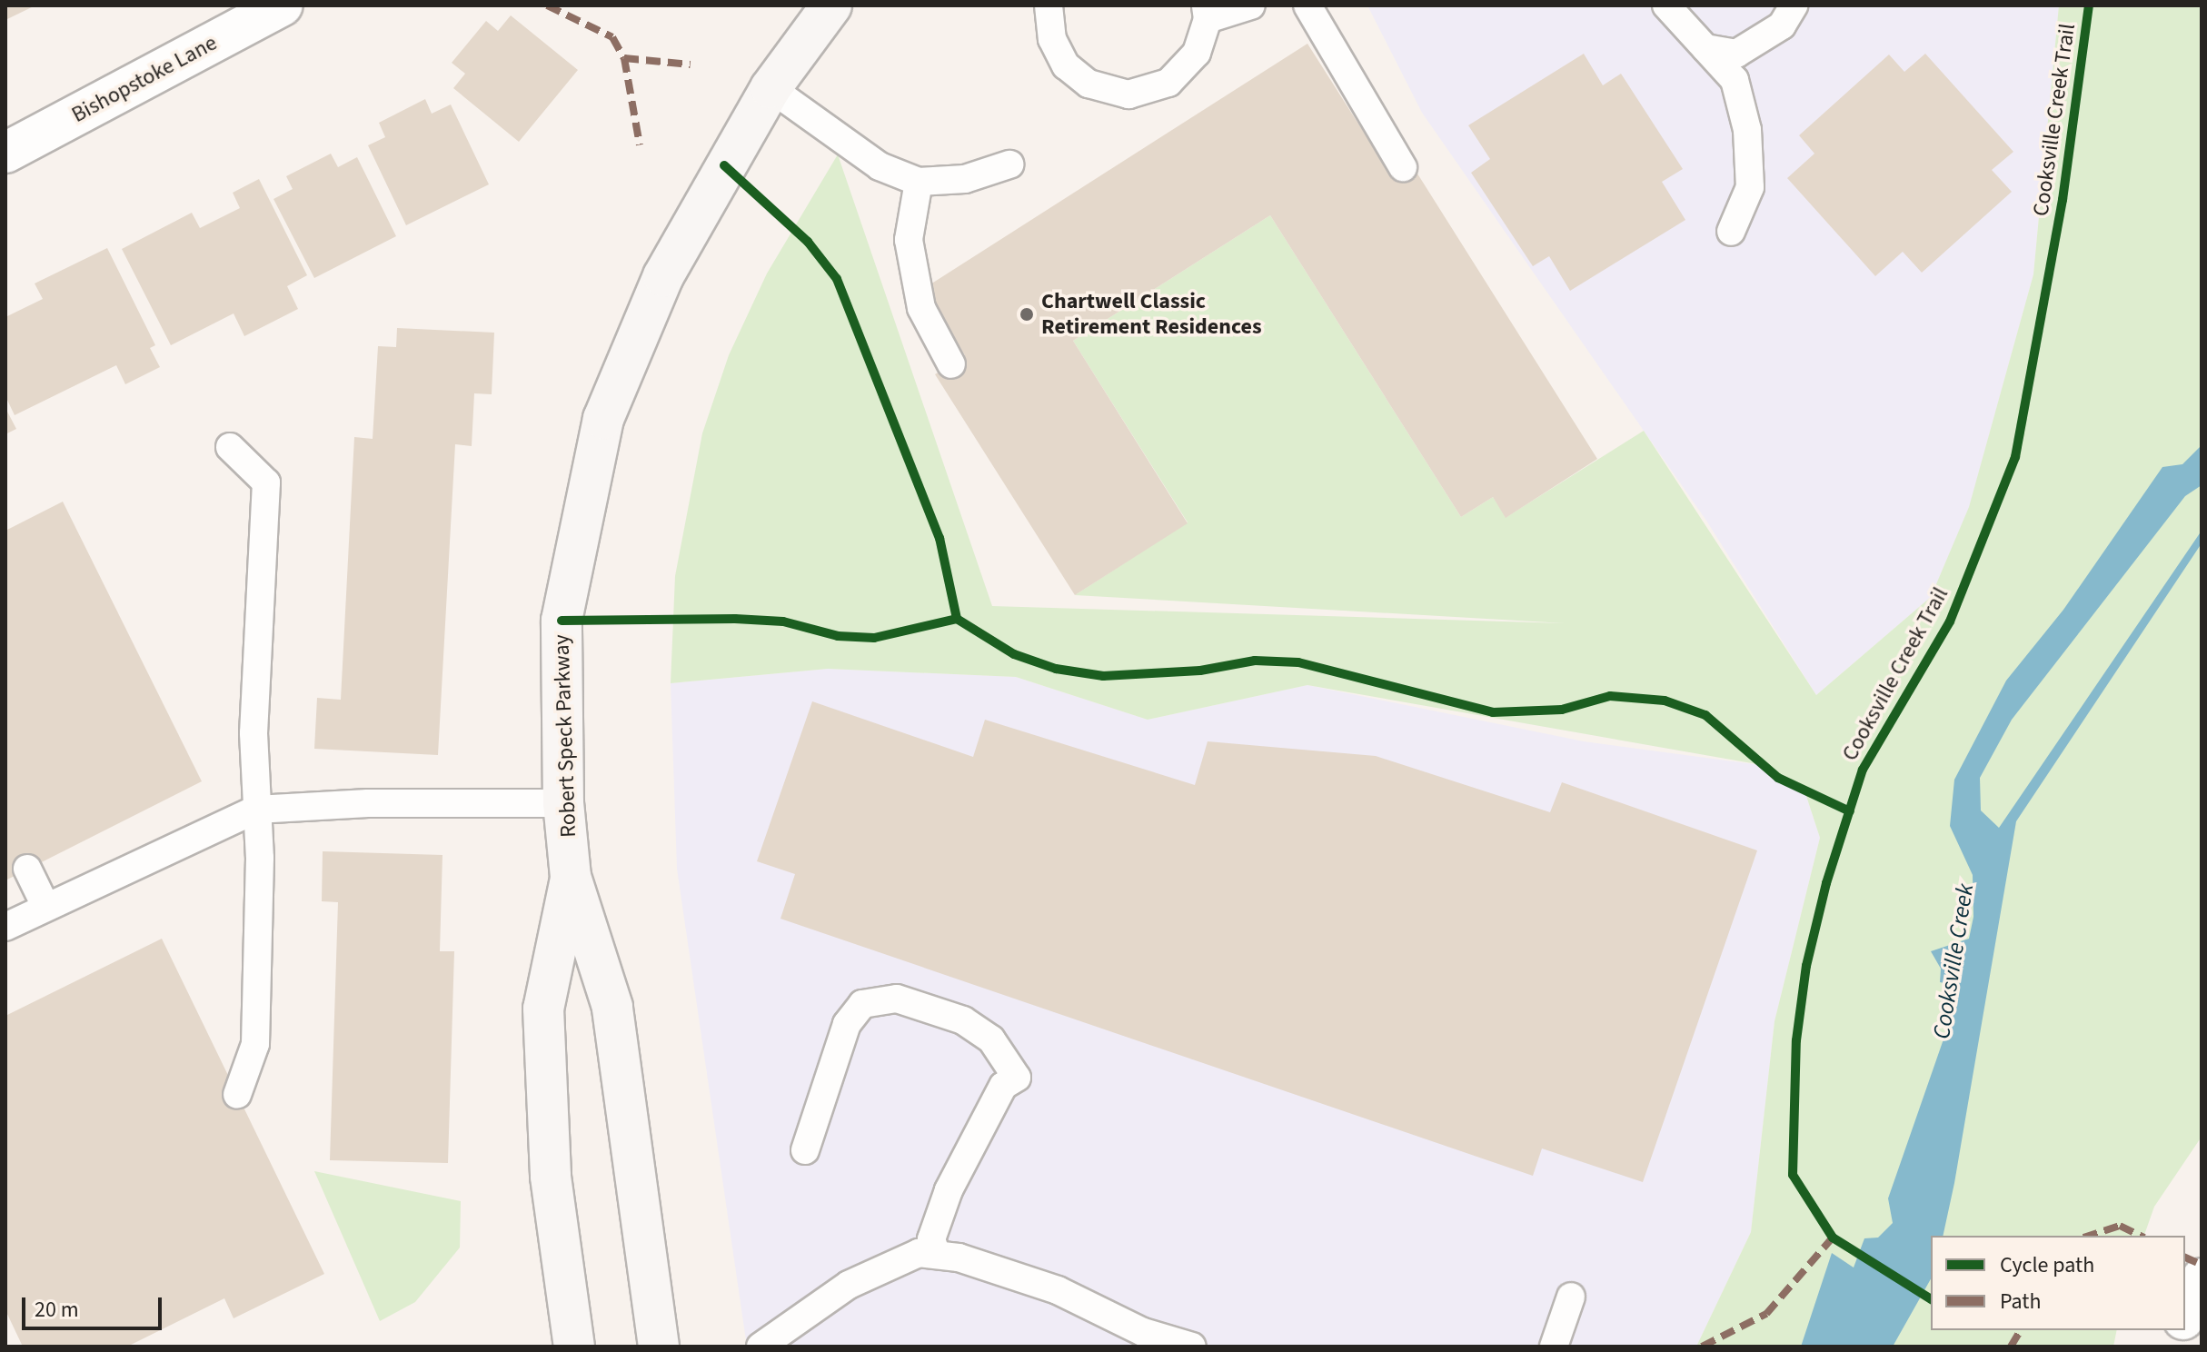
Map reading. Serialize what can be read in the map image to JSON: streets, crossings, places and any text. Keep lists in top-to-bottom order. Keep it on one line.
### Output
{"streets":{"street":["Bishopstoke Lane","Robert Speck Parkway"],"cycle path":["Cooksville Creek Trail"]},"water":["Cooksville Creek"],"places":["Chartwell Classic Retirement Residences"],"legend":["Cycle path","Path"],"scale_bar":"20 m"}
